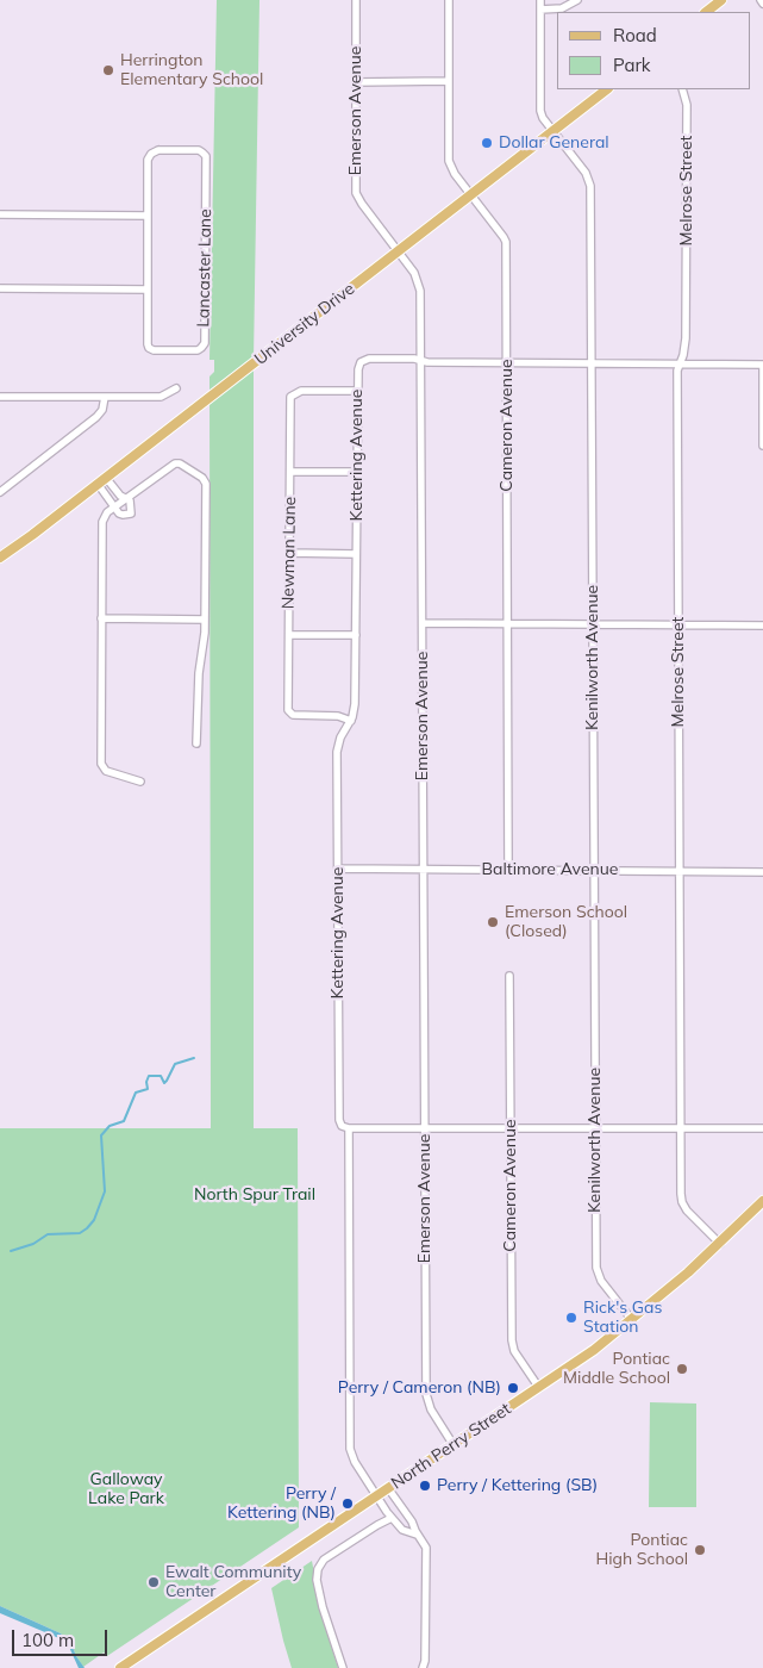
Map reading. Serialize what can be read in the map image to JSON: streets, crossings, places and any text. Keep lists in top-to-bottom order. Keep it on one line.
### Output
{"streets":{"main road":["University Drive","North Perry Street"],"street":["Emerson Avenue","Melrose Street","Lancaster Lane","Cameron Avenue","Kettering Avenue","Newman Lane","Kenilworth Avenue","Baltimore Avenue"]},"crossings":[["Emerson Avenue","University Drive"],["Emerson Avenue","Kettering Avenue"],["Emerson Avenue","Baltimore Avenue"],["Emerson Avenue","North Perry Street"],["Melrose Street","Baltimore Avenue"],["Melrose Street","North Perry Street"],["University Drive","Cameron Avenue"],["University Drive","Kenilworth Avenue"],["Cameron Avenue","Baltimore Avenue"],["Cameron Avenue","North Perry Street"],["Kettering Avenue","Newman Lane"],["Kettering Avenue","Baltimore Avenue"],["Kettering Avenue","North Perry Street"],["Kenilworth Avenue","Baltimore Avenue"],["Kenilworth Avenue","North Perry Street"]],"parks":["North Spur Trail","Galloway Lake Park"],"places":["Herrington Elementary School","Dollar General","Emerson School (Closed)","Rick's Gas Station","Pontiac Middle School","Perry / Cameron (NB)","Perry / Kettering (SB)","Perry / Kettering (NB)","Pontiac High School","Ewalt Community Center"],"legend":["Road","Park"],"scale_bar":"100 m"}
